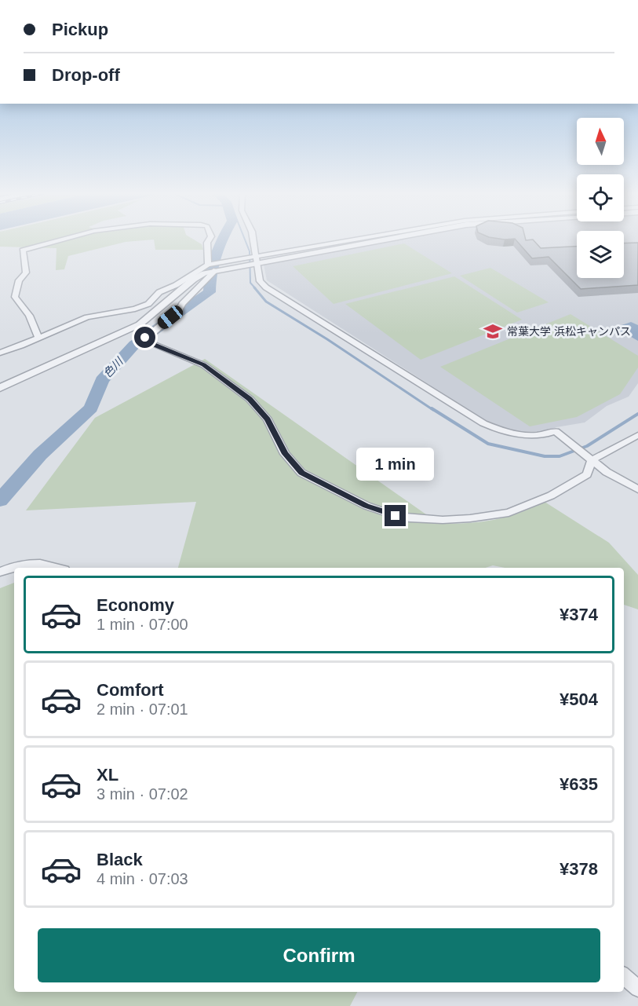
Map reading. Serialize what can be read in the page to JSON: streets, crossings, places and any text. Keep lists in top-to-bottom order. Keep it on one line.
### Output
{"water":["色川"],"places":{"school or university":["常葉大学 浜松キャンパス"]},"north":"top","page":{"banner":["Pickup","Drop-off"],"bubble":"1 min","list":[{"name":"Economy","note":"1 min · 07:00","value":"¥374"},{"name":"Comfort","note":"2 min · 07:01","value":"¥504"},{"name":"XL","note":"3 min · 07:02","value":"¥635"},{"name":"Black","note":"4 min · 07:03","value":"¥378"}],"buttons":"Confirm"}}
